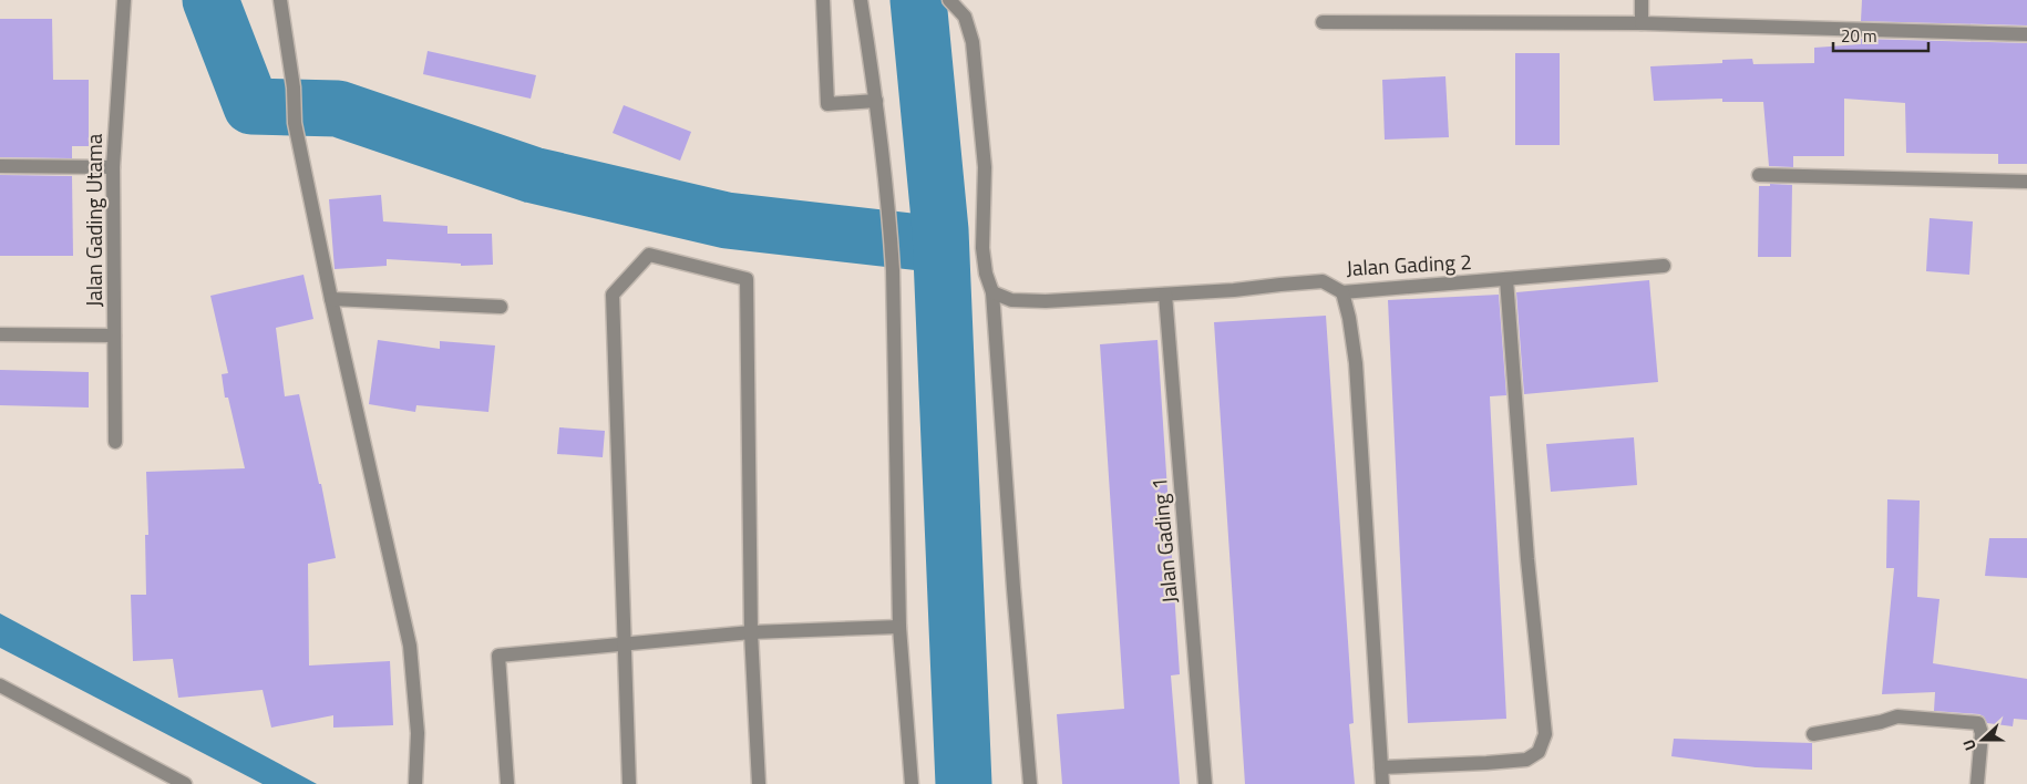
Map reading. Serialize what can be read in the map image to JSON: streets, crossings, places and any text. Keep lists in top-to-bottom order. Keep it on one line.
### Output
{"streets":{"street":["Jalan Gading Utama","Jalan Gading 2","Jalan Gading 1"]},"crossings":[["Jalan Gading 2","Jalan Gading 1"]],"scale_bar":"20 m","north":"left"}
